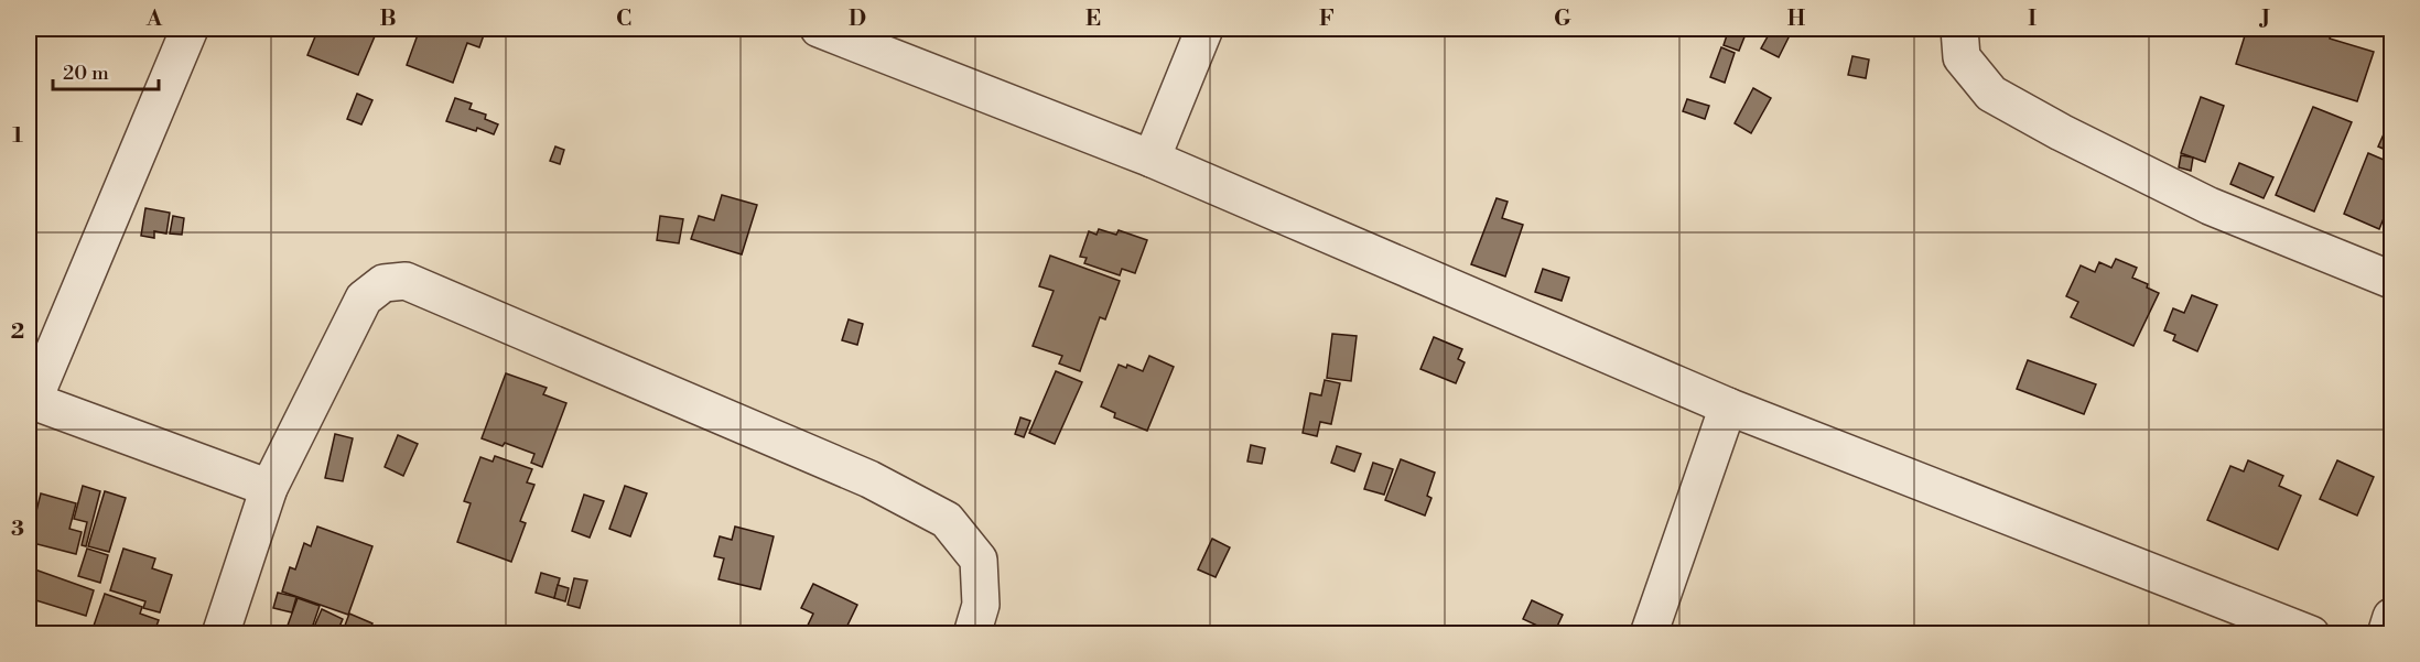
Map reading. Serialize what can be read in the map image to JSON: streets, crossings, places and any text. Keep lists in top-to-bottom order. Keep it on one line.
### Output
{"scale_bar":"20 m","grid":{"columns":["A","B","C","D","E","F","G","H","I","J"],"rows":["1","2","3"]}}
